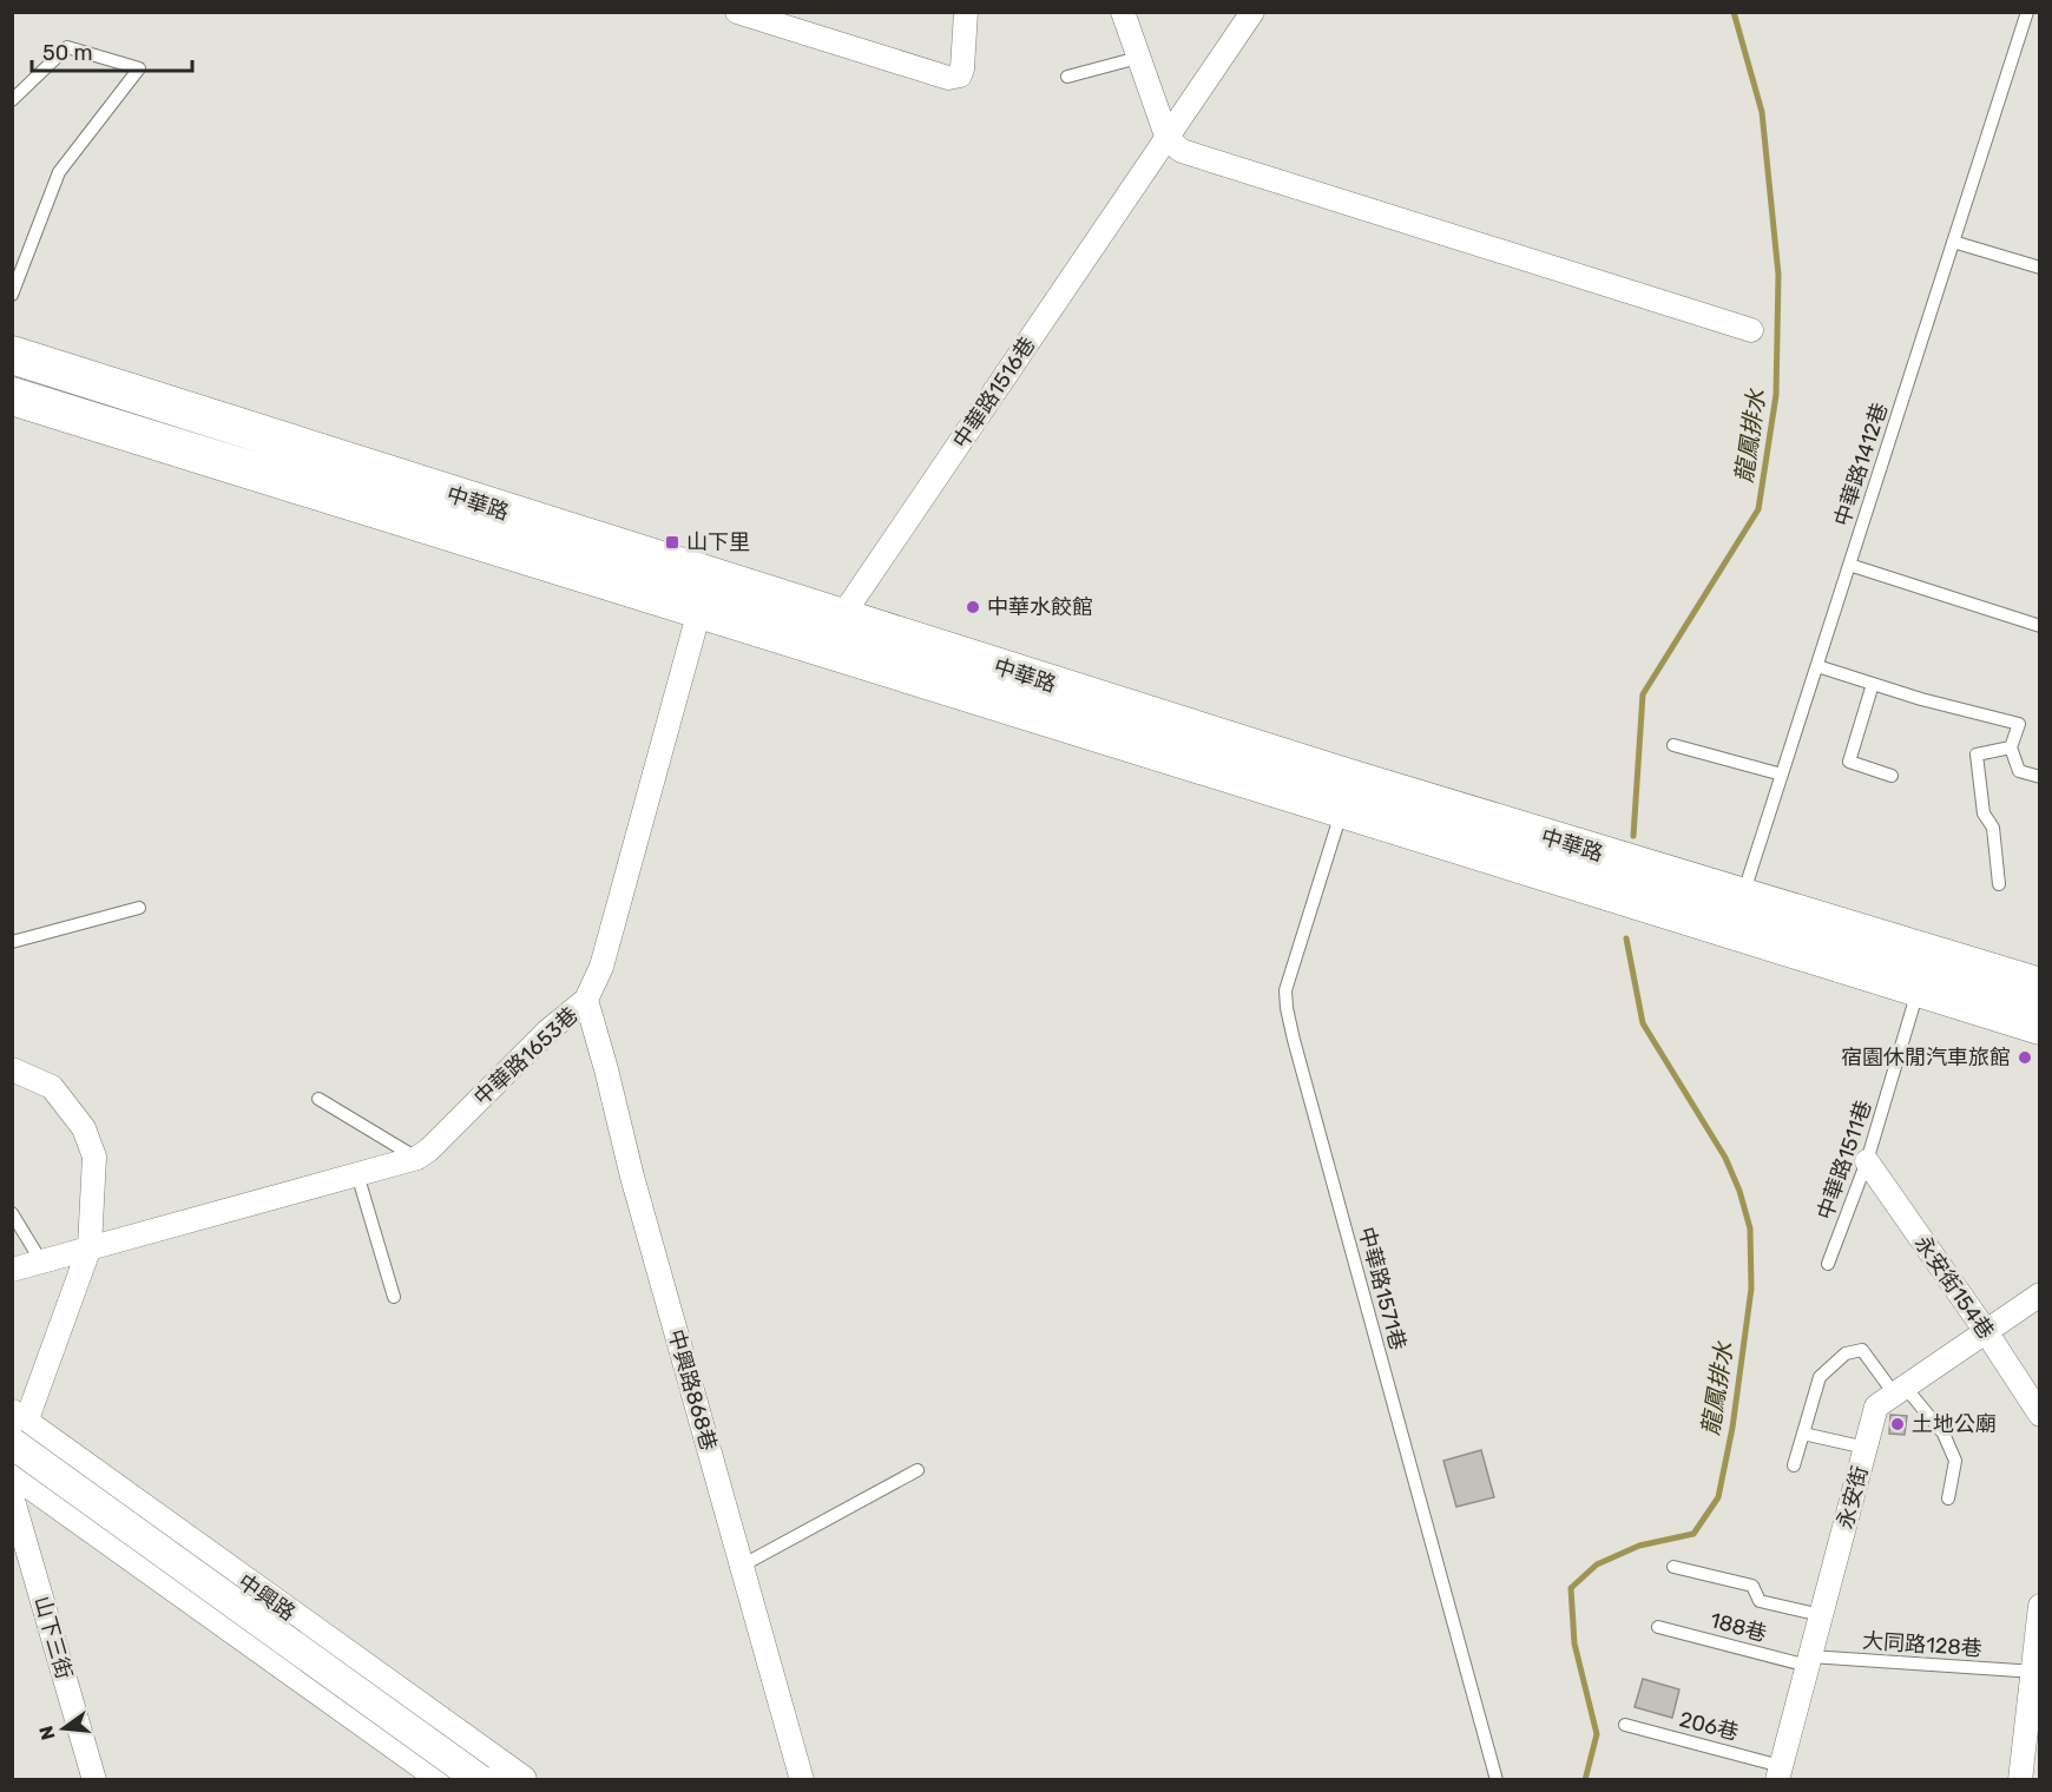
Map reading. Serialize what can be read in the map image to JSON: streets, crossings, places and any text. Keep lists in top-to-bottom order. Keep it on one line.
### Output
{"streets":{"main road":["中華路"],"street":["中華路1516巷","中華路1653巷","永安街154巷","中興路868巷","永安街","中興路","山下三街"],"lane":["中華路1412巷","中華路1511巷","中華路1571巷","188巷","大同路128巷","206巷"]},"crossings":[["中華路1516巷","中華路"],["中華路1412巷","中華路"],["中華路","中華路1653巷"],["中華路","中華路1511巷"],["中華路","中華路1571巷"],["中華路1653巷","中興路868巷"],["中華路1511巷","永安街154巷"],["永安街154巷","永安街"],["永安街","188巷"],["永安街","大同路128巷"],["永安街","206巷"],["188巷","大同路128巷"]],"water":["龍鳳排水"],"places":{"transit":["山下里"],"other":["中華水餃館","宿園休閒汽車旅館","土地公廟"]},"scale_bar":"50 m","north":"left"}
